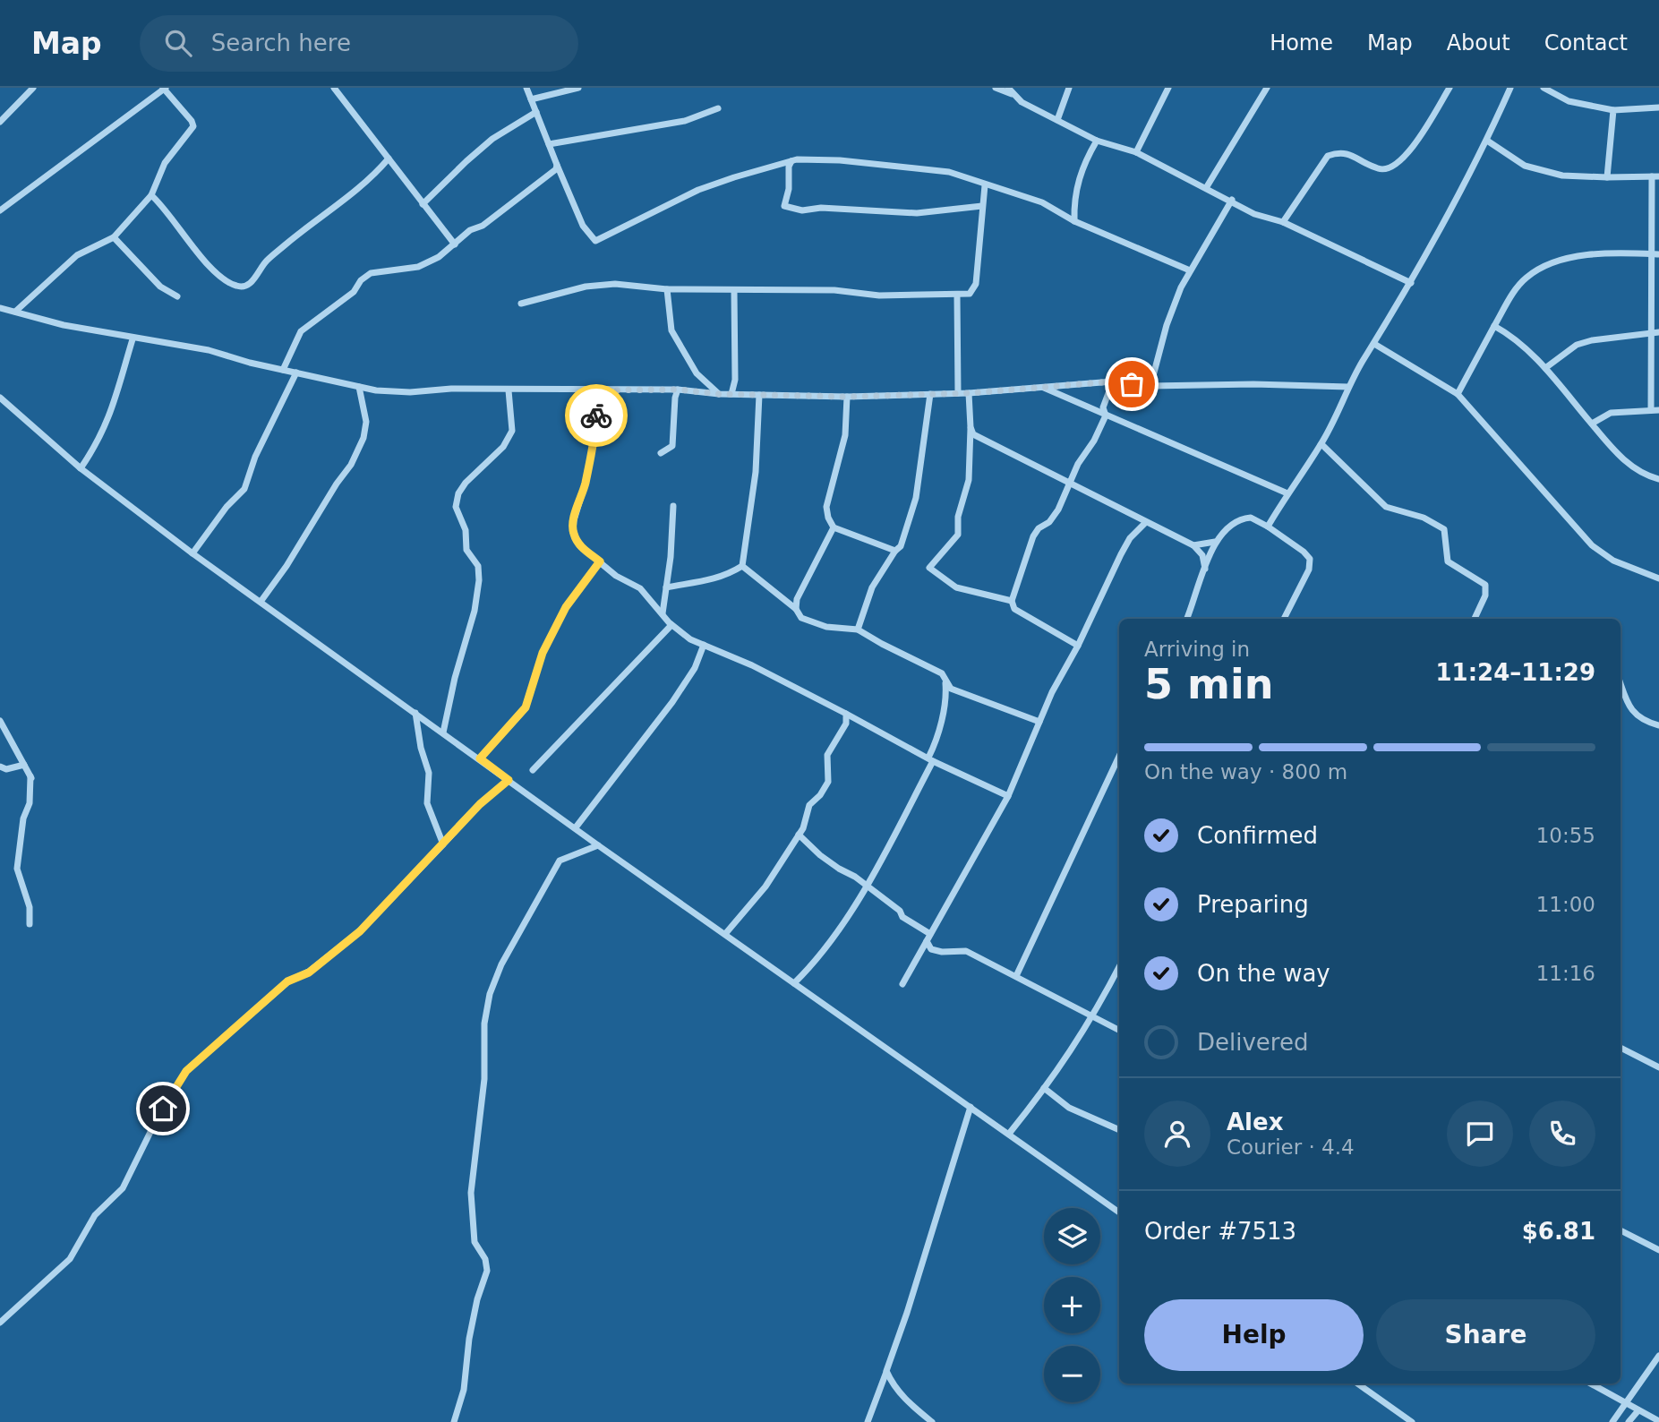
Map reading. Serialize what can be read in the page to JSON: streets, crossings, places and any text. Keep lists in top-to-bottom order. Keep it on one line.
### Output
{"page":{"header":"Map","search":"Search here","nav":["Home","Map","About","Contact"],"heading":["5 min","Arriving in","11:24–11:29"],"panel":["Alex","Courier · 4.4","Order #7513","$6.81"],"bar":"On the way · 800 m","list":[["Confirmed","10:55"],["Preparing","11:00"],["On the way","11:16"],"Delivered"],"map_buttons":["+","−"],"buttons":["Help","Share"]}}
